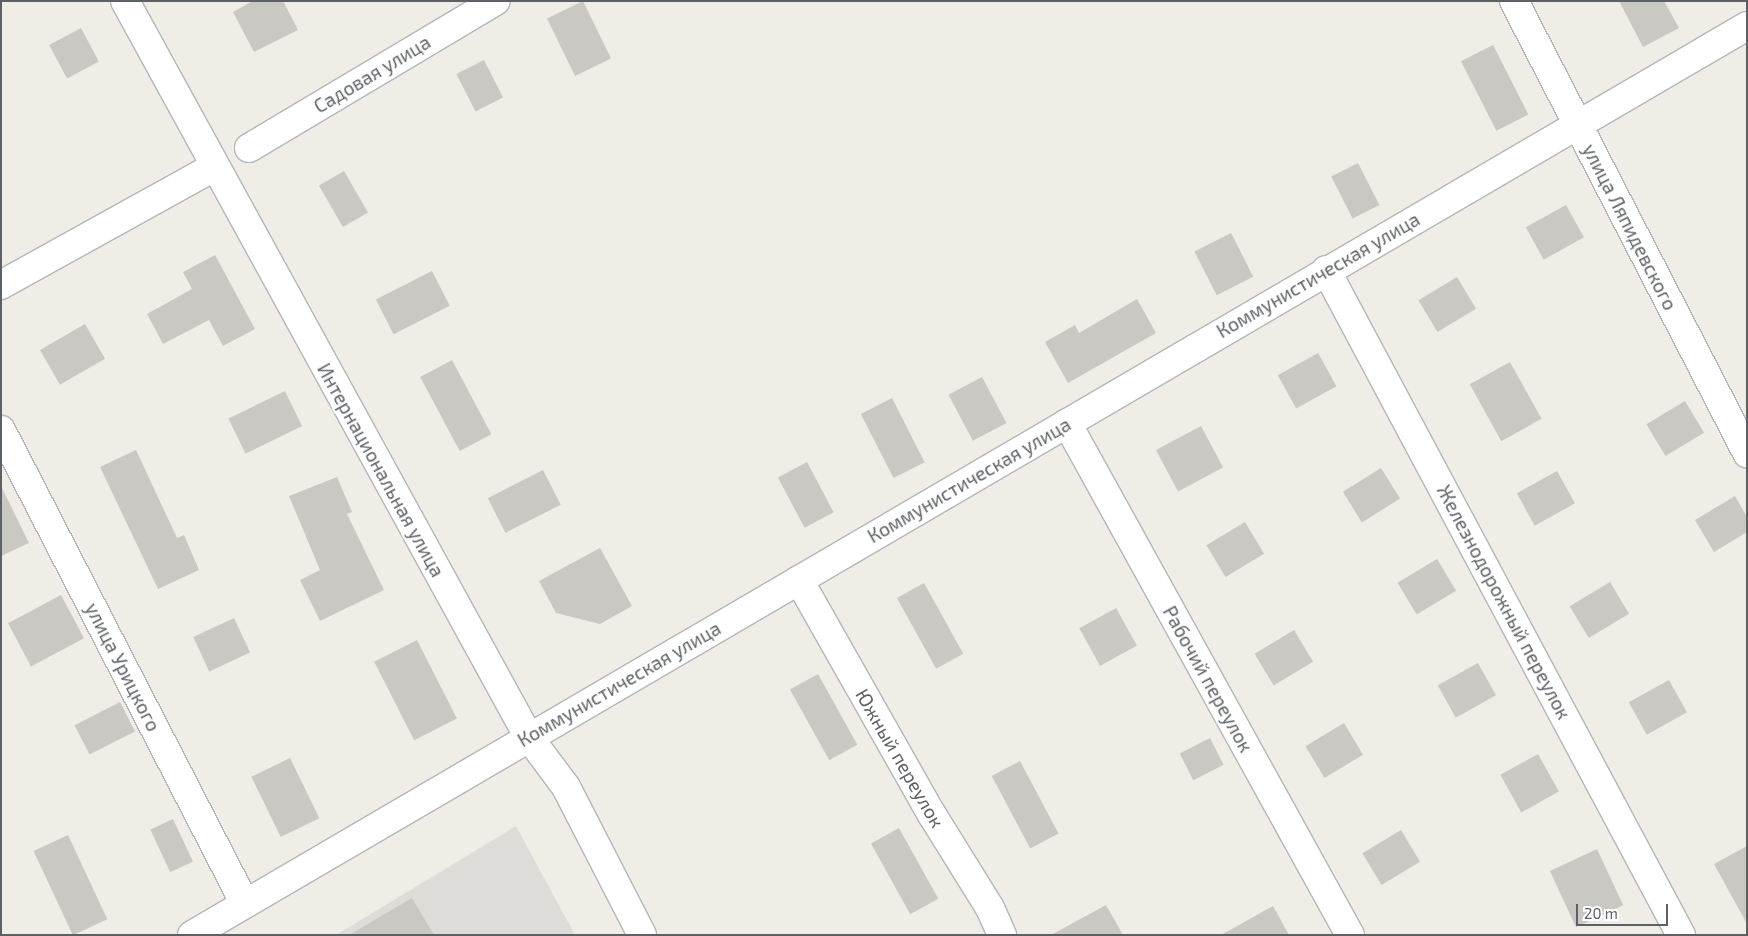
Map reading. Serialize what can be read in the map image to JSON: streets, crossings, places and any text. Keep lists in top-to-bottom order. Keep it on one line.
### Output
{"streets":{"street":["Садовая улица","улица Ляпидевского","Коммунистическая улица","Интернациональная улица","Железнодорожный переулок","улица Урицкого","Рабочий переулок","Южный переулок"]},"crossings":[["улица Ляпидевского","Коммунистическая улица"],["Коммунистическая улица","Интернациональная улица"],["Коммунистическая улица","Железнодорожный переулок"],["Коммунистическая улица","улица Урицкого"],["Коммунистическая улица","Рабочий переулок"],["Коммунистическая улица","Южный переулок"]],"scale_bar":"20 m"}
